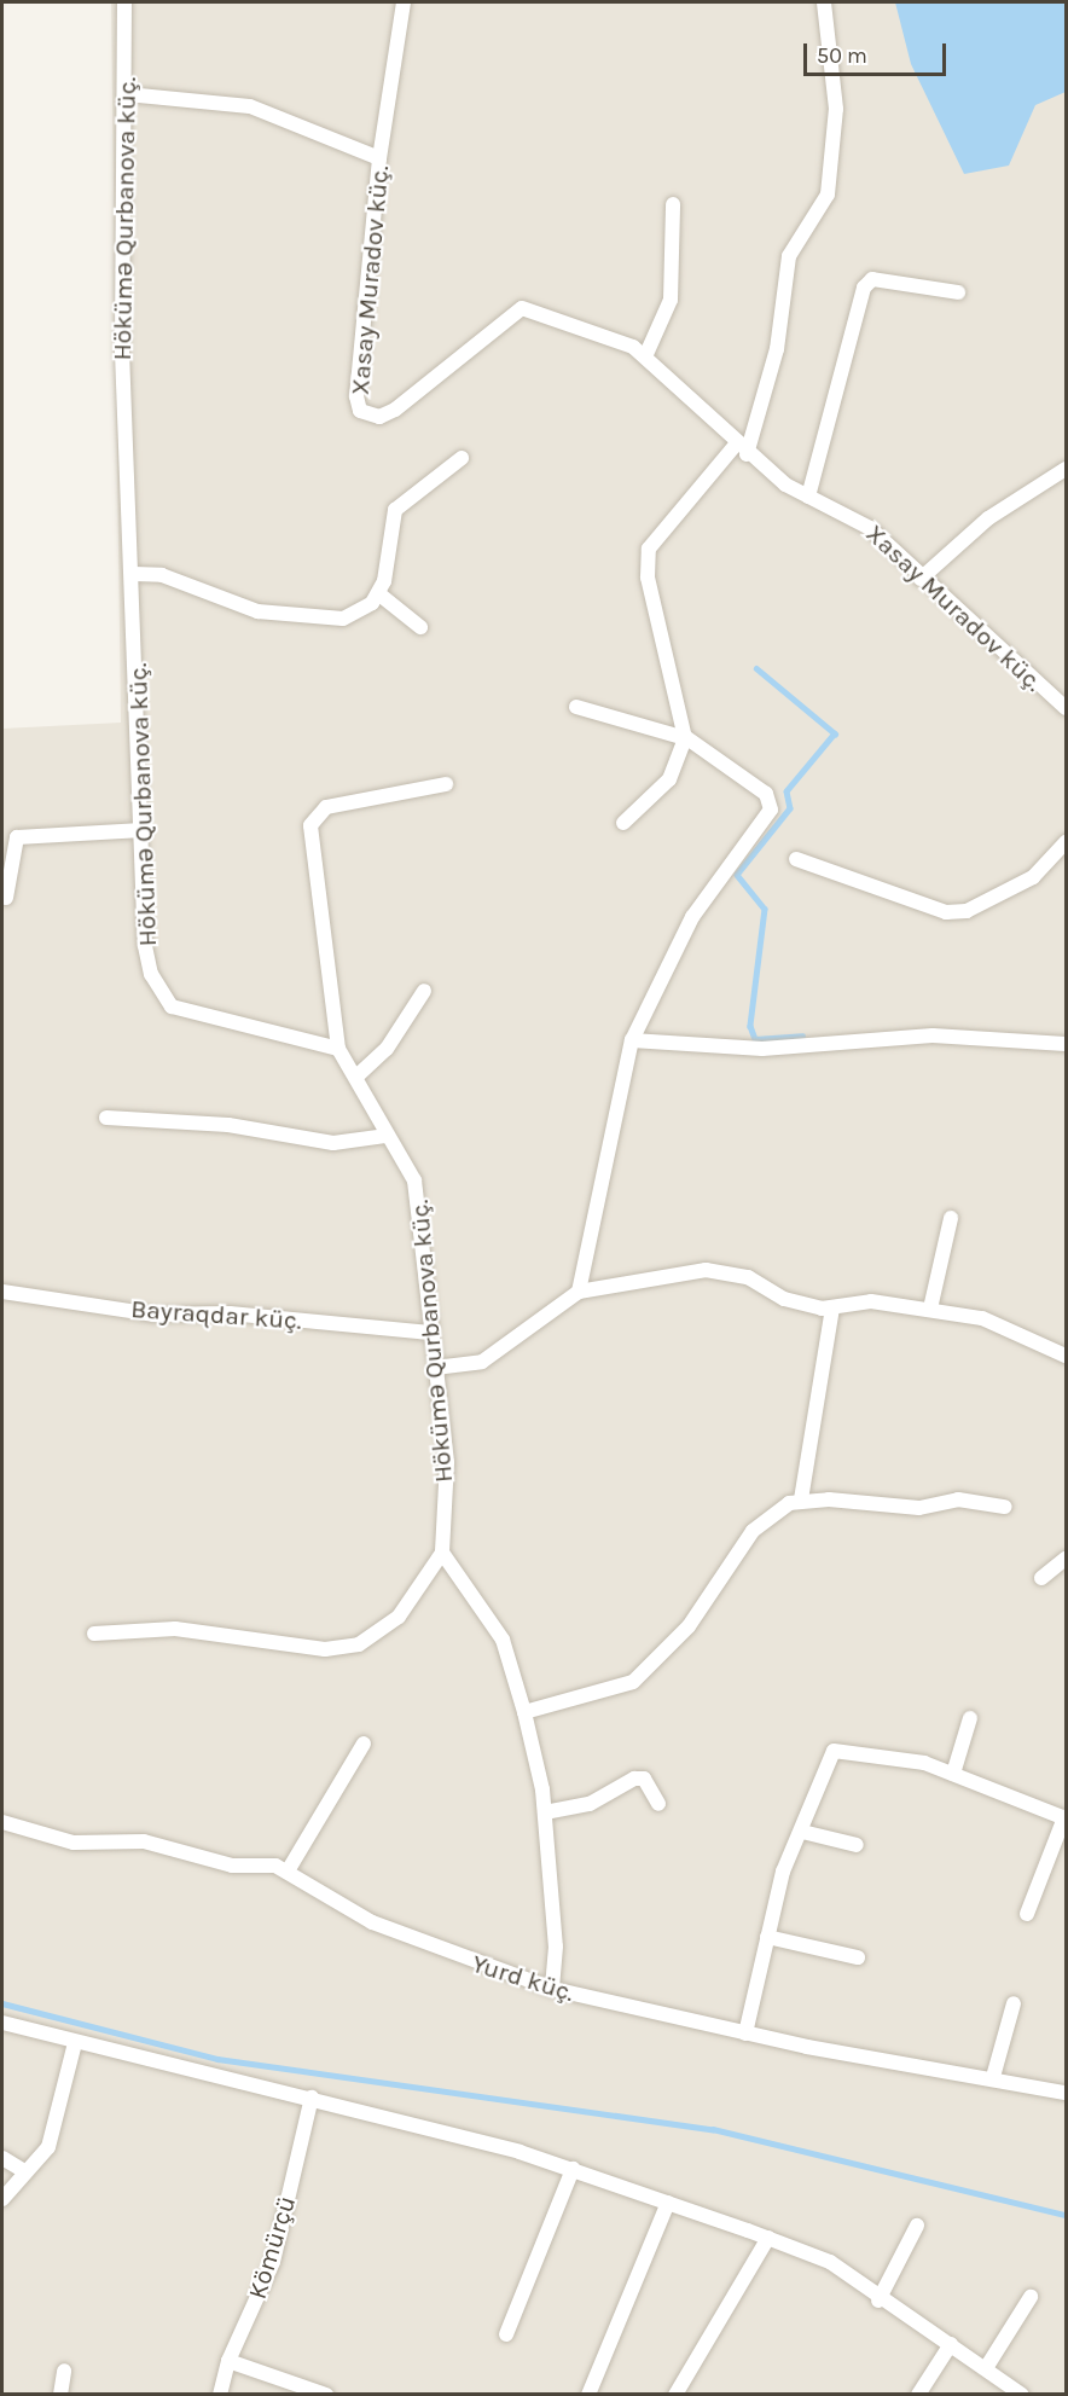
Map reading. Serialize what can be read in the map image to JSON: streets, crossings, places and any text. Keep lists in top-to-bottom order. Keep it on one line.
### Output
{"streets":{"street":["Hökümə Qurbanova küç.","Xasay Muradov küç.","Bayraqdar küç.","Yurd küç.","Kömürçü"]},"crossings":[["Hökümə Qurbanova küç.","Bayraqdar küç."]],"scale_bar":"50 m"}
